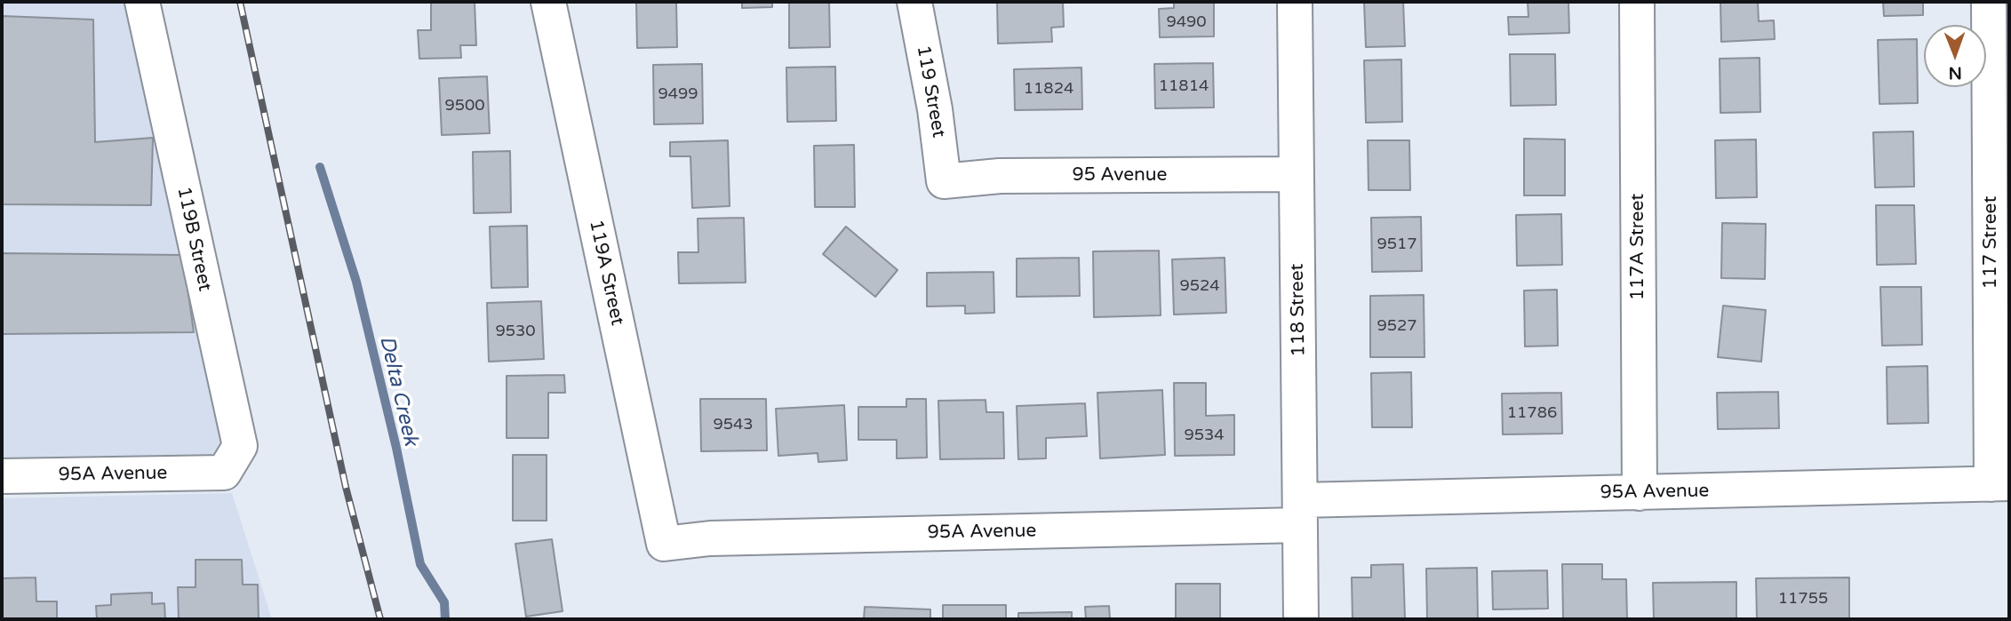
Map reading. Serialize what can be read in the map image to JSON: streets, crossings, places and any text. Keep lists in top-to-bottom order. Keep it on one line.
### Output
{"streets":{"street":["119 Street","95 Avenue","119B Street","117 Street","117A Street","119A Street","118 Street","95A Avenue"]},"crossings":[["119 Street","95 Avenue"],["95 Avenue","118 Street"],["119B Street","95A Avenue"],["117 Street","95A Avenue"],["117A Street","95A Avenue"],["119A Street","95A Avenue"],["118 Street","95A Avenue"]],"water":["Delta Creek"],"house_numbers":["9490","11814","11824","9499","9500","9517","9524","9527","9530","11786","9543","9534","11755"],"north":"bottom"}
